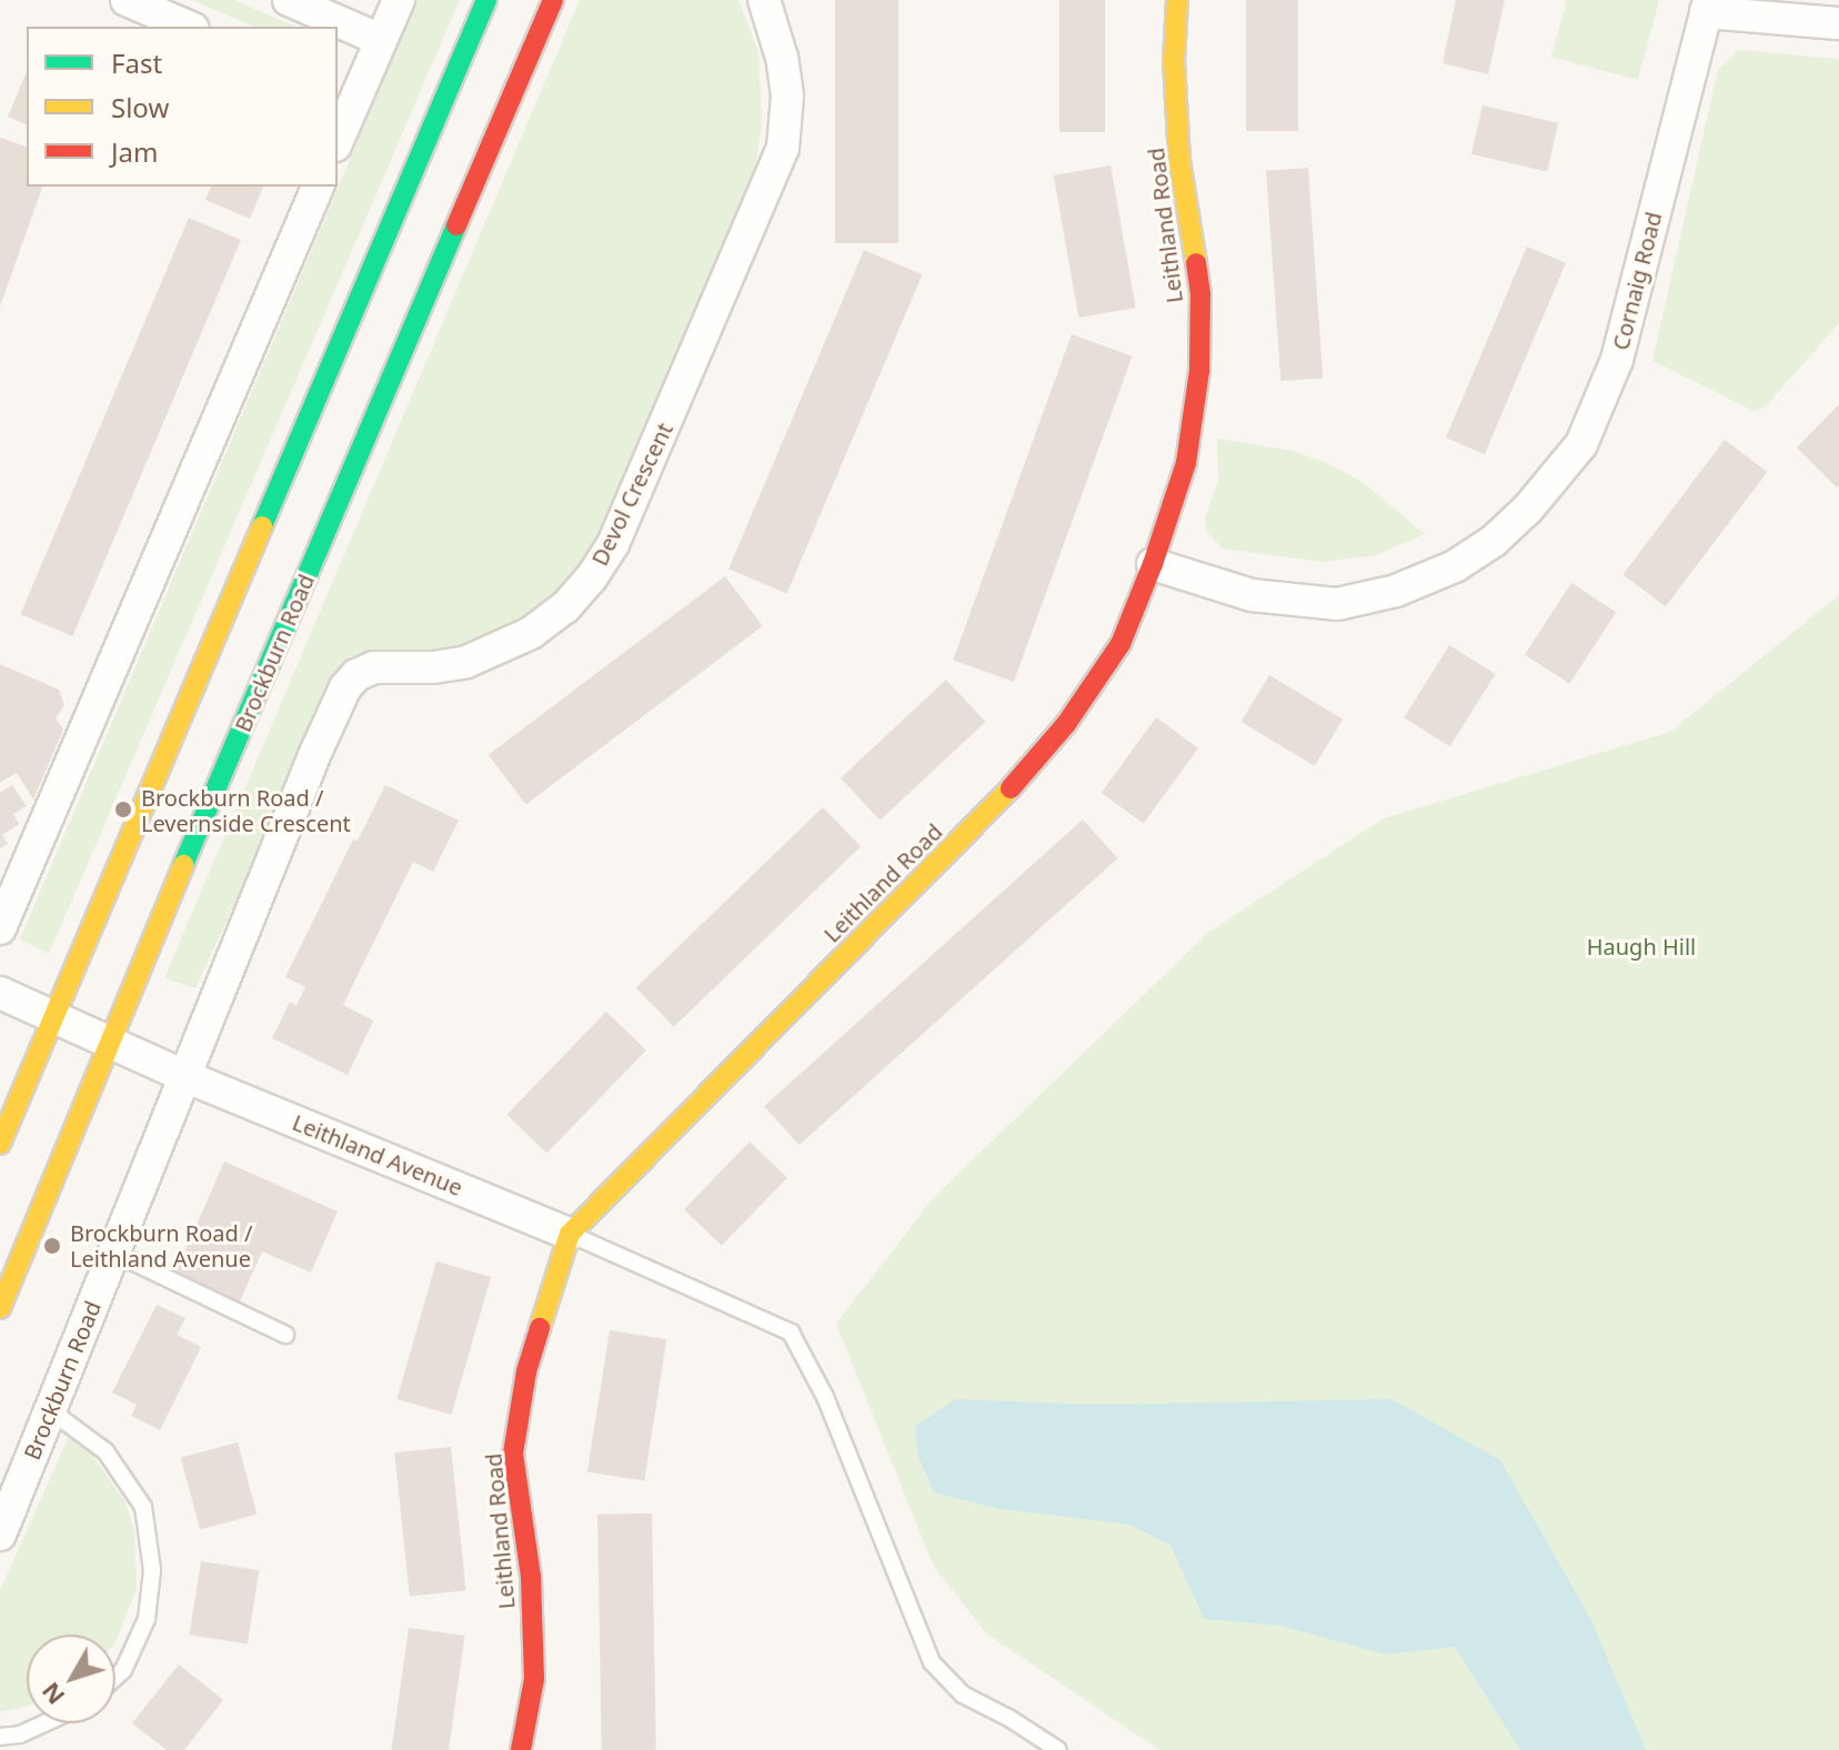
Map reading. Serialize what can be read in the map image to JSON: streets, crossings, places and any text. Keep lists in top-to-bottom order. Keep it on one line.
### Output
{"streets":{"street":["Leithland Road","Cornaig Road","Devol Crescent","Brockburn Road","Leithland Avenue"]},"crossings":[["Leithland Road","Cornaig Road"],["Leithland Road","Leithland Avenue"],["Devol Crescent","Brockburn Road"],["Devol Crescent","Leithland Avenue"],["Brockburn Road","Leithland Avenue"]],"parks":["Haugh Hill"],"places":["Brockburn Road / Levernside Crescent","Brockburn Road / Leithland Avenue"],"legend":["Fast","Slow","Jam"],"north":"bottom left"}
